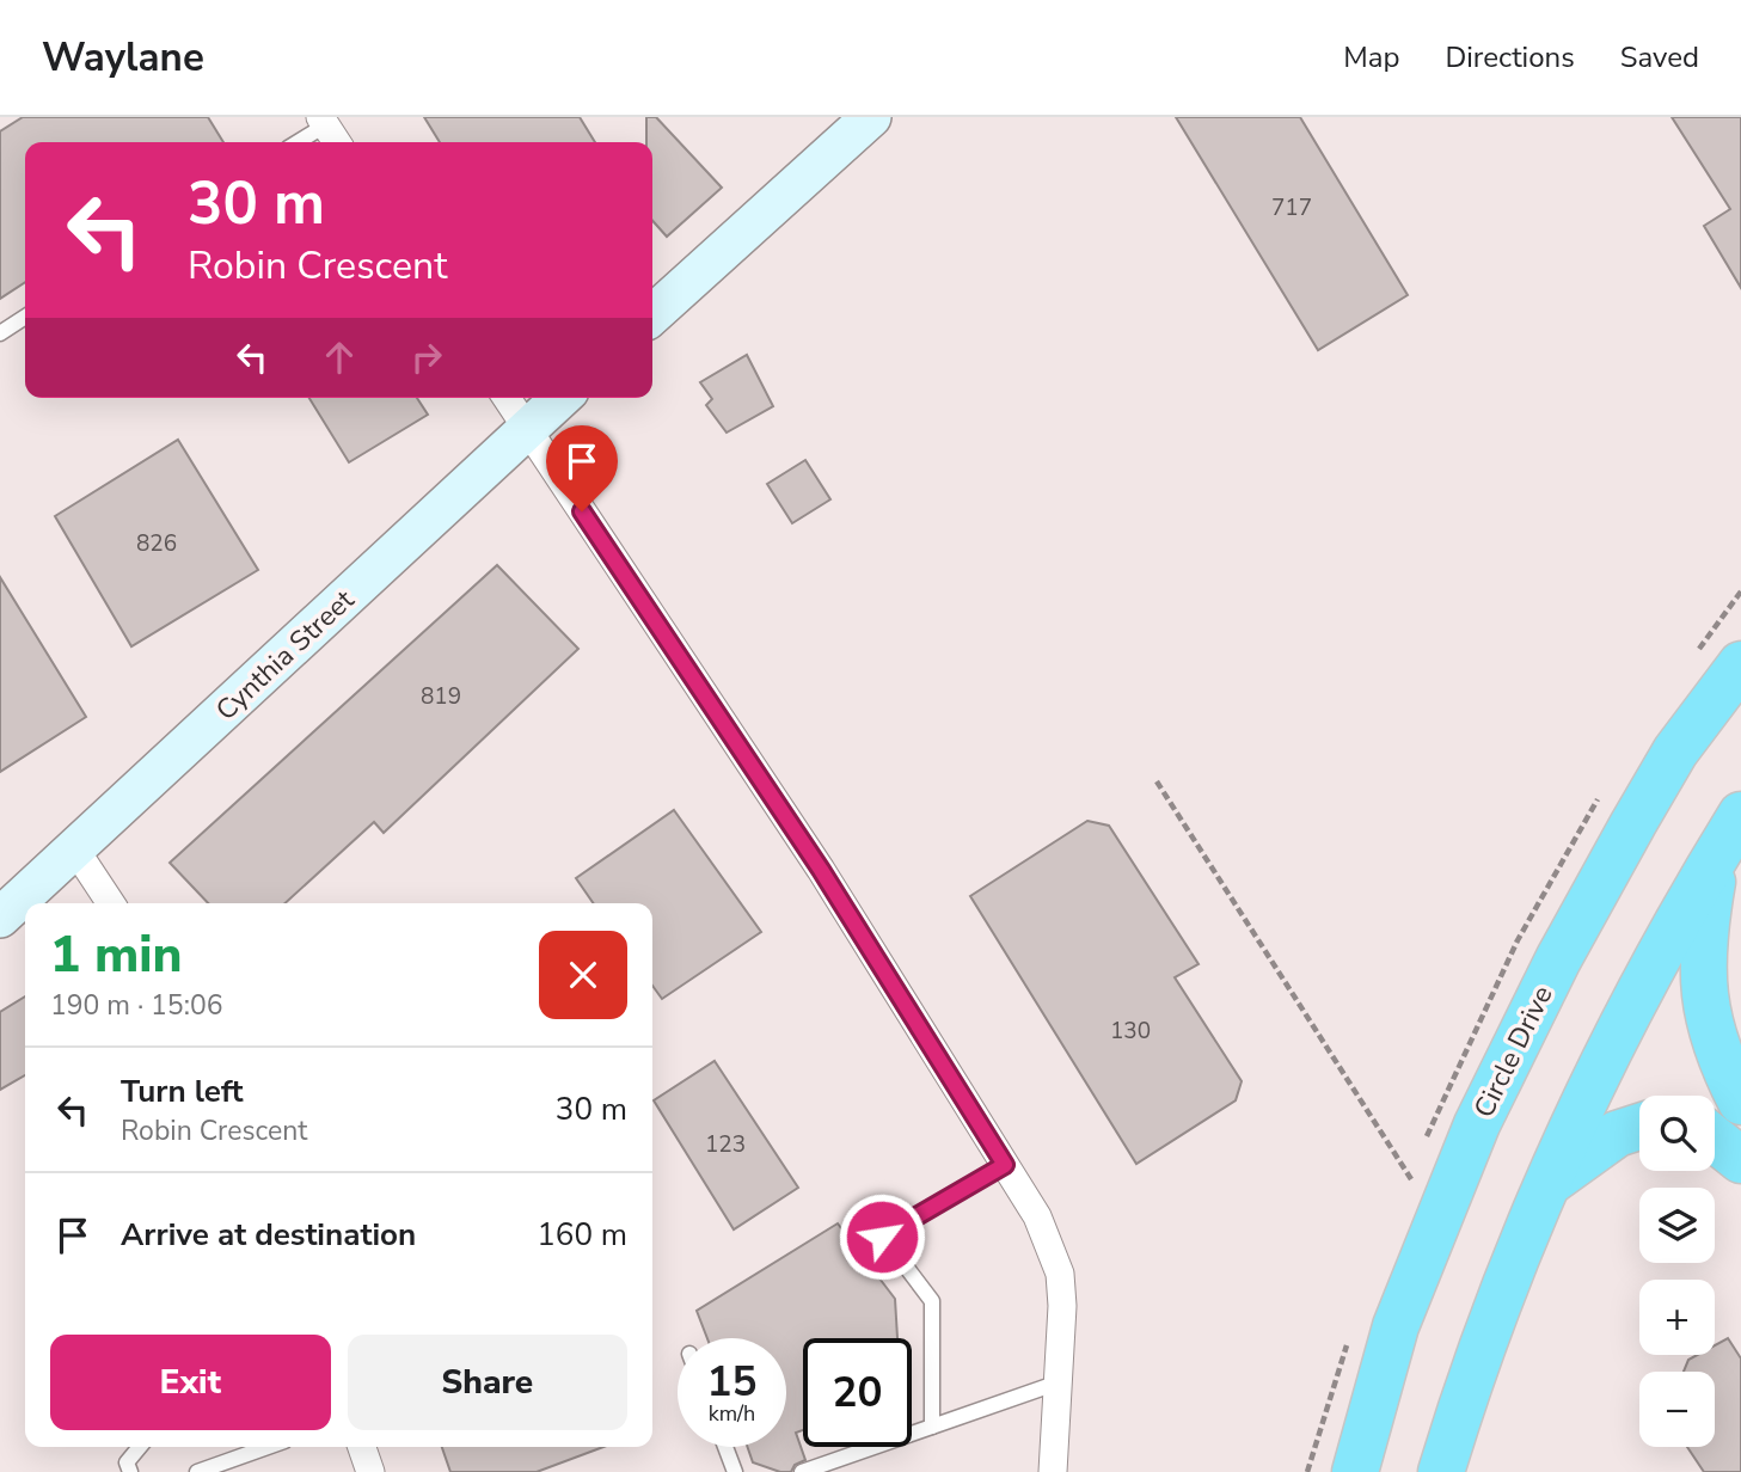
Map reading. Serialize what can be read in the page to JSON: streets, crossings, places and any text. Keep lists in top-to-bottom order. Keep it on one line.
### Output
{"streets":{"highway":["Circle Drive"],"street":["Cynthia Street"]},"house_numbers":["717","826","819","130","123"],"page":{"header":"Waylane","nav":["Map","Directions","Saved"],"turn":["30 m","Robin Crescent"],"heading":["1 min","190 m · 15:06"],"list":[{"name":"Turn left","note":"Robin Crescent","value":"30 m"},{"name":"Arrive at destination","value":"160 m"}],"map_buttons":["+","−"],"buttons":["Exit","Share"],"speed":"15 km/h","limit":"20"}}
